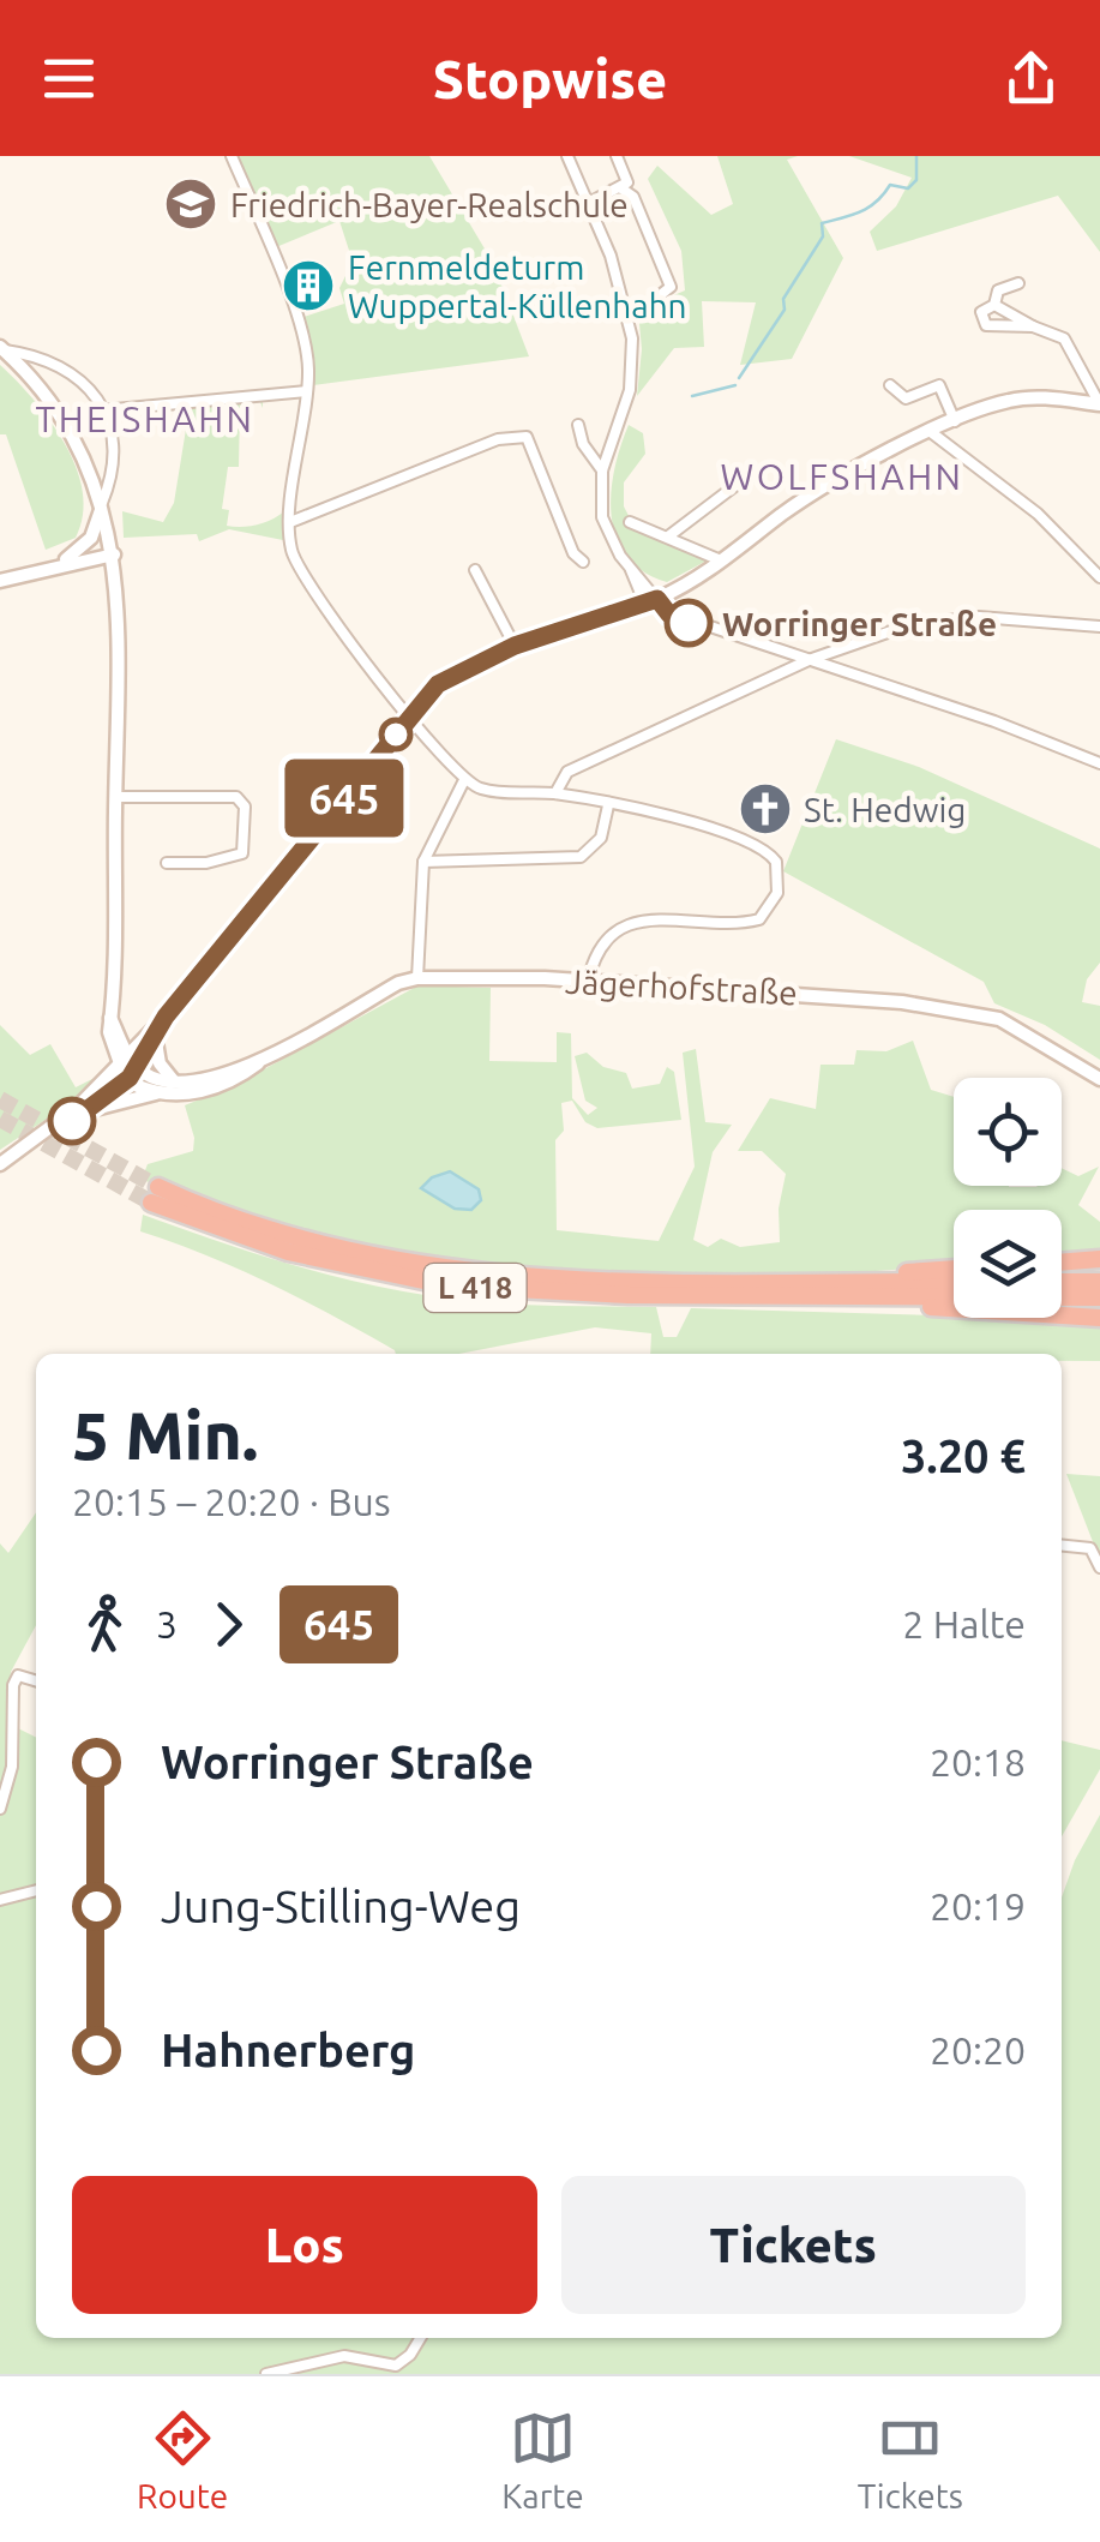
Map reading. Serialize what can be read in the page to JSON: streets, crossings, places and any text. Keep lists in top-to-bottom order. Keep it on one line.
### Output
{"streets":{"highway":["L 418"],"main road":["Jägerhofstraße"]},"districts":["THEISHAHN","WOLFSHAHN"],"places":{"school or university":["Friedrich-Bayer-Realschule"],"building":["Fernmeldeturm Wuppertal-Küllenhahn"],"other":["Worringer Straße"],"church":["St. Hedwig"]},"lines":["bus line 645"],"page":{"header":"Stopwise","on_map":"645","heading":["5 Min.","20:15 – 20:20 · Bus","3.20 €"],"legs":["3","645","2 Halte"],"list":[{"name":"Worringer Straße","value":"20:18"},{"name":"Jung-Stilling-Weg","value":"20:19"},{"name":"Hahnerberg","value":"20:20"}],"buttons":["Los","Tickets"],"tabs":["Route","Karte","Tickets"]}}
